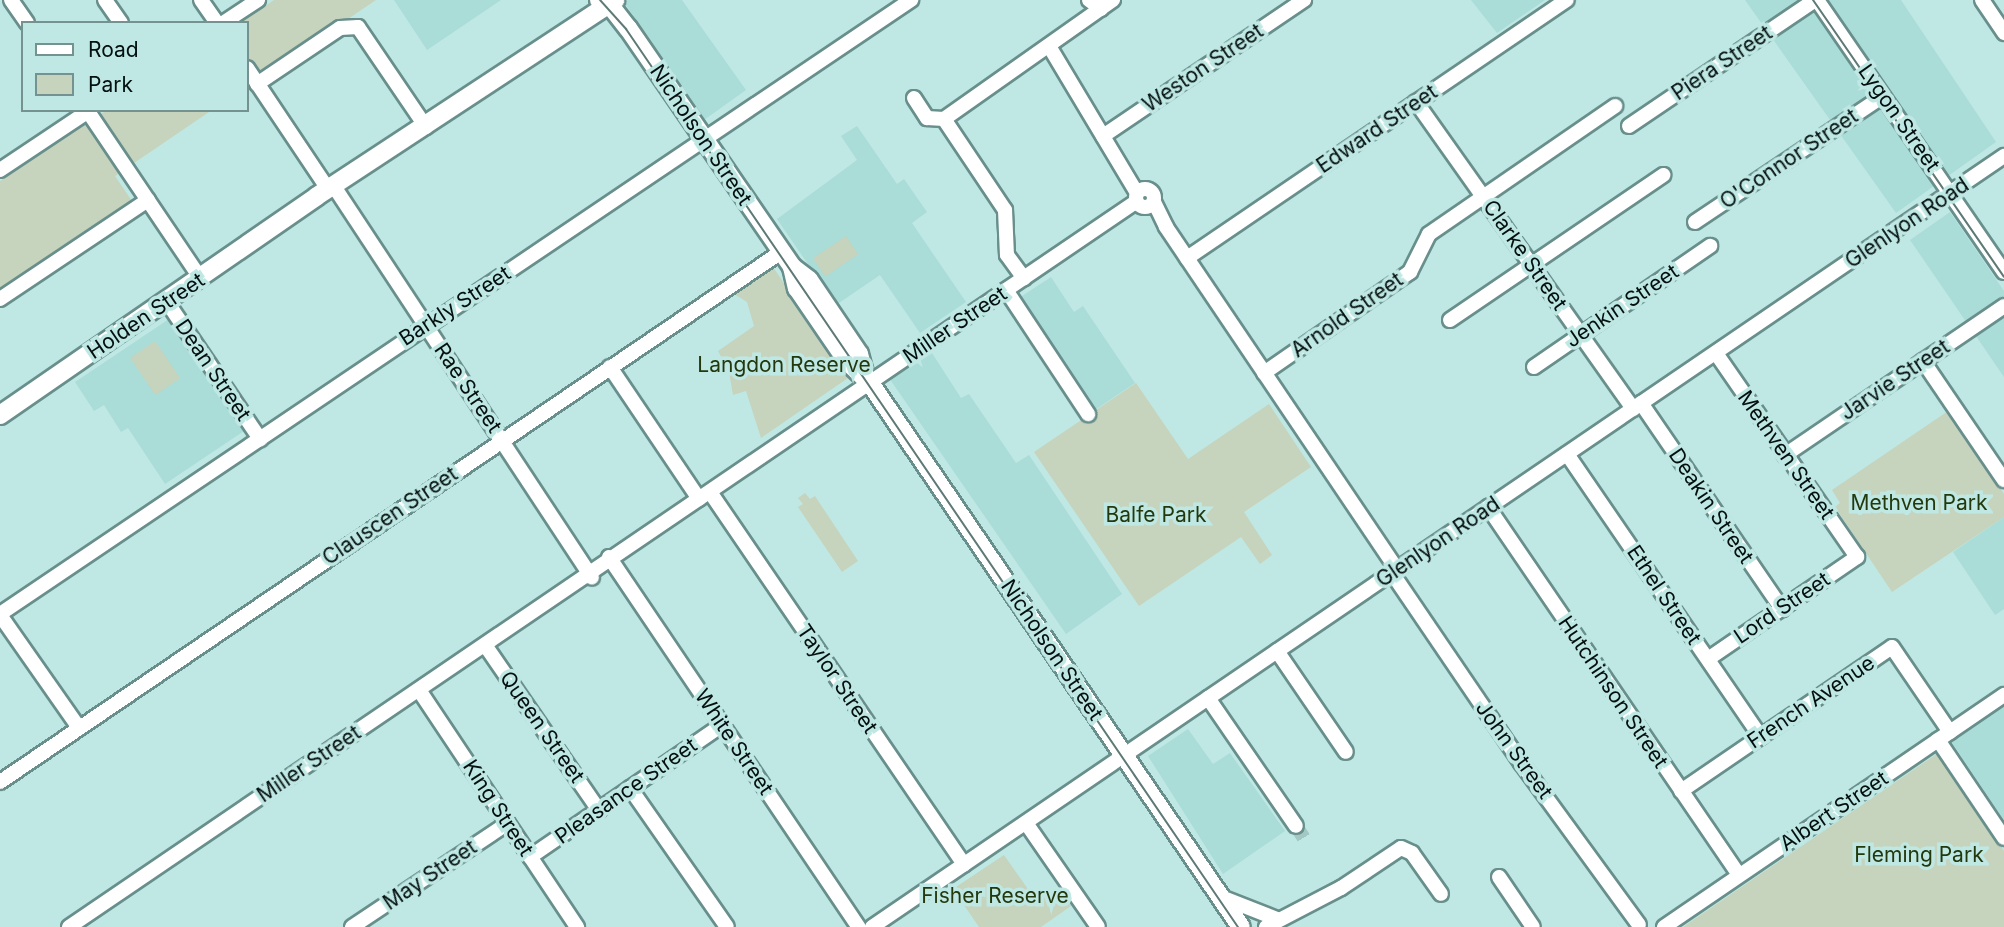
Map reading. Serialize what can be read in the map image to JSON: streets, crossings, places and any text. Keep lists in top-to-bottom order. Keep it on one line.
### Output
{"streets":{"main road":["Nicholson Street","Holden Street"],"street":["Piera Street","Weston Street","Lygon Street","Edward Street","O'Connor Street","Glenlyon Road","Clarke Street","Barkly Street","Jenkin Street","Arnold Street","Miller Street","Dean Street","Jarvie Street","Rae Street","Methven Street","Deakin Street","Clauscen Street","Ethel Street","Lord Street","Taylor Street","Hutchinson Street","French Avenue","Queen Street","White Street","John Street","Pleasance Street","King Street","Albert Street","May Street"]},"crossings":[["Piera Street","Lygon Street"],["Weston Street","John Street"],["Lygon Street","O'Connor Street"],["Lygon Street","Glenlyon Road"],["Edward Street","Clarke Street"],["Edward Street","John Street"],["Nicholson Street","Glenlyon Road"],["Nicholson Street","Barkly Street"],["Nicholson Street","Holden Street"],["Nicholson Street","Miller Street"],["Nicholson Street","Clauscen Street"],["Glenlyon Road","Clarke Street"],["Glenlyon Road","Methven Street"],["Glenlyon Road","Deakin Street"],["Glenlyon Road","Ethel Street"],["Glenlyon Road","Taylor Street"],["Glenlyon Road","Hutchinson Street"],["Glenlyon Road","John Street"],["Clarke Street","Jenkin Street"],["Clarke Street","Arnold Street"],["Clarke Street","Deakin Street"],["Barkly Street","Dean Street"],["Barkly Street","Rae Street"],["Arnold Street","John Street"],["Holden Street","Dean Street"],["Holden Street","Rae Street"],["Miller Street","Rae Street"],["Miller Street","Taylor Street"],["Miller Street","Queen Street"],["Miller Street","White Street"],["Miller Street","John Street"],["Miller Street","King Street"],["Jarvie Street","Methven Street"],["Rae Street","Clauscen Street"],["Methven Street","Lord Street"],["Deakin Street","Lord Street"],["Clauscen Street","Taylor Street"],["Ethel Street","Lord Street"],["Ethel Street","French Avenue"],["Hutchinson Street","French Avenue"],["Hutchinson Street","Albert Street"],["French Avenue","Albert Street"],["Queen Street","Pleasance Street"],["White Street","Pleasance Street"],["Pleasance Street","King Street"],["King Street","May Street"]],"parks":["Langdon Reserve","Methven Park","Balfe Park","Fleming Park","Fisher Reserve"],"legend":["Road","Park"]}
